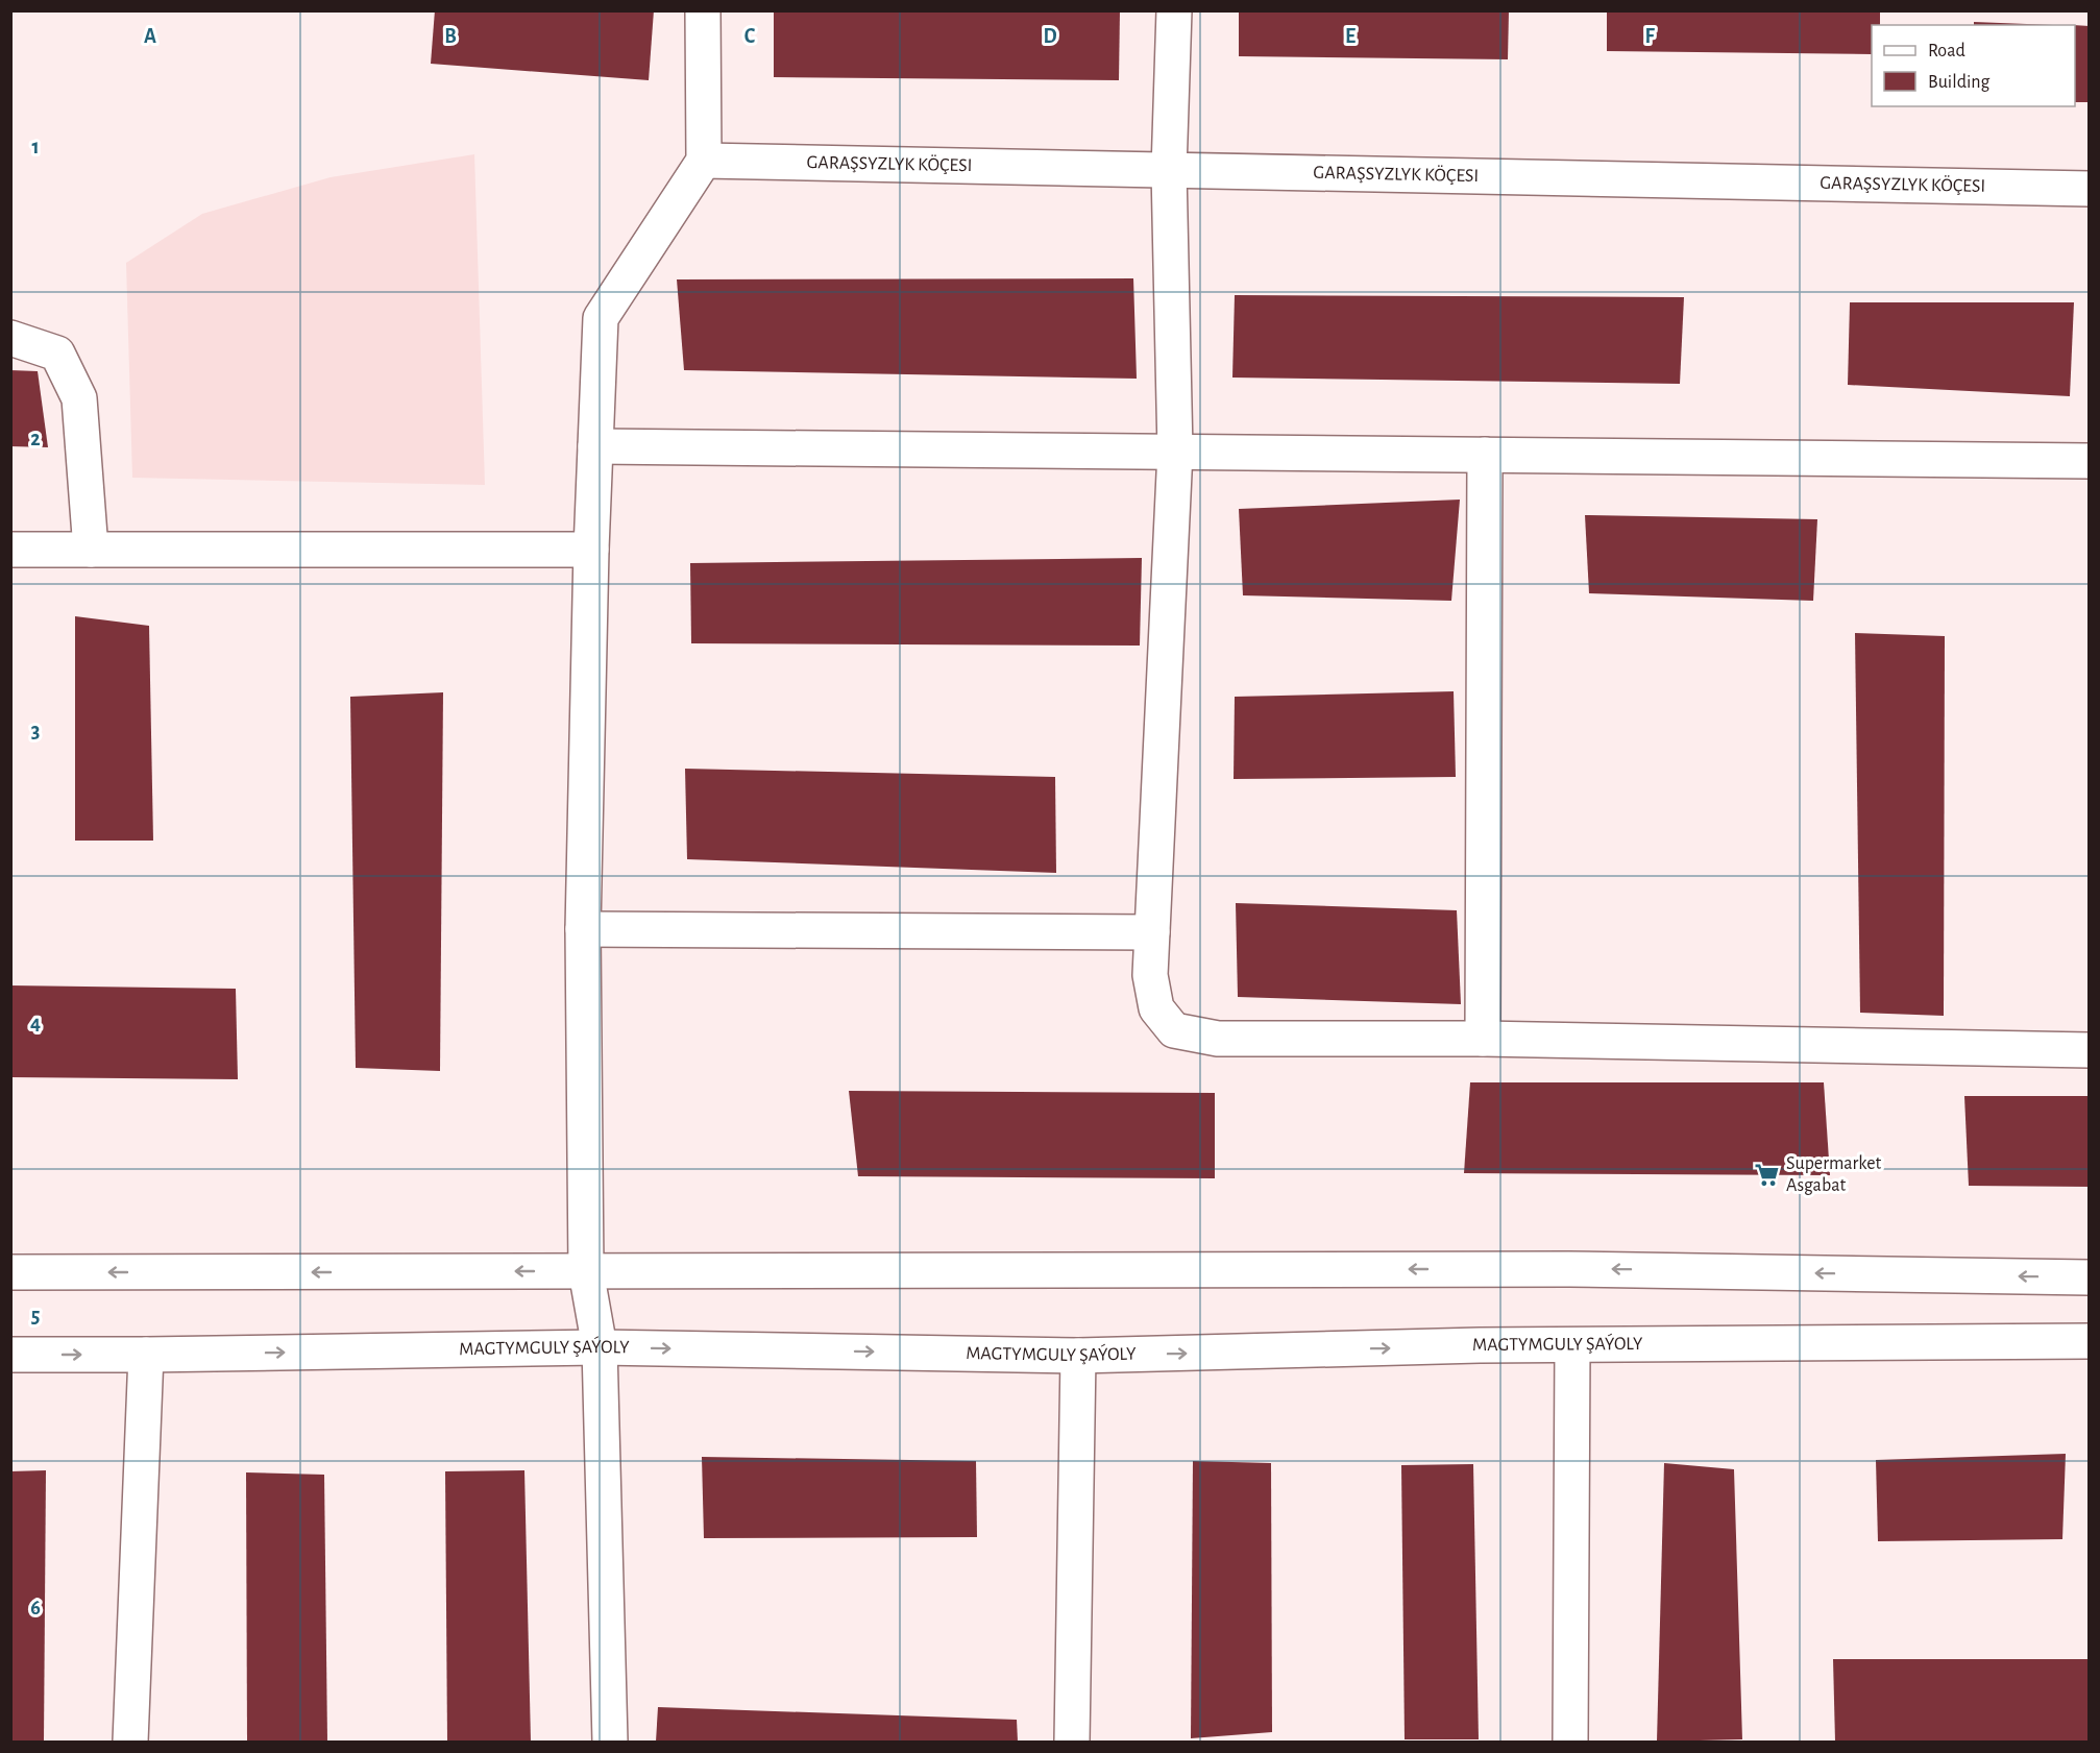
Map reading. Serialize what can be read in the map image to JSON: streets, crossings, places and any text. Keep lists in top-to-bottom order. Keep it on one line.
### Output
{"streets":{"street":["GARAŞSYZLYK KÖÇESI","MAGTYMGULY ŞAÝOLY"]},"places":{"supermarket":["Supermarket Asgabat"]},"legend":["Road","Building"],"grid":{"columns":["A","B","C","D","E","F"],"rows":["1","2","3","4","5","6"]}}
